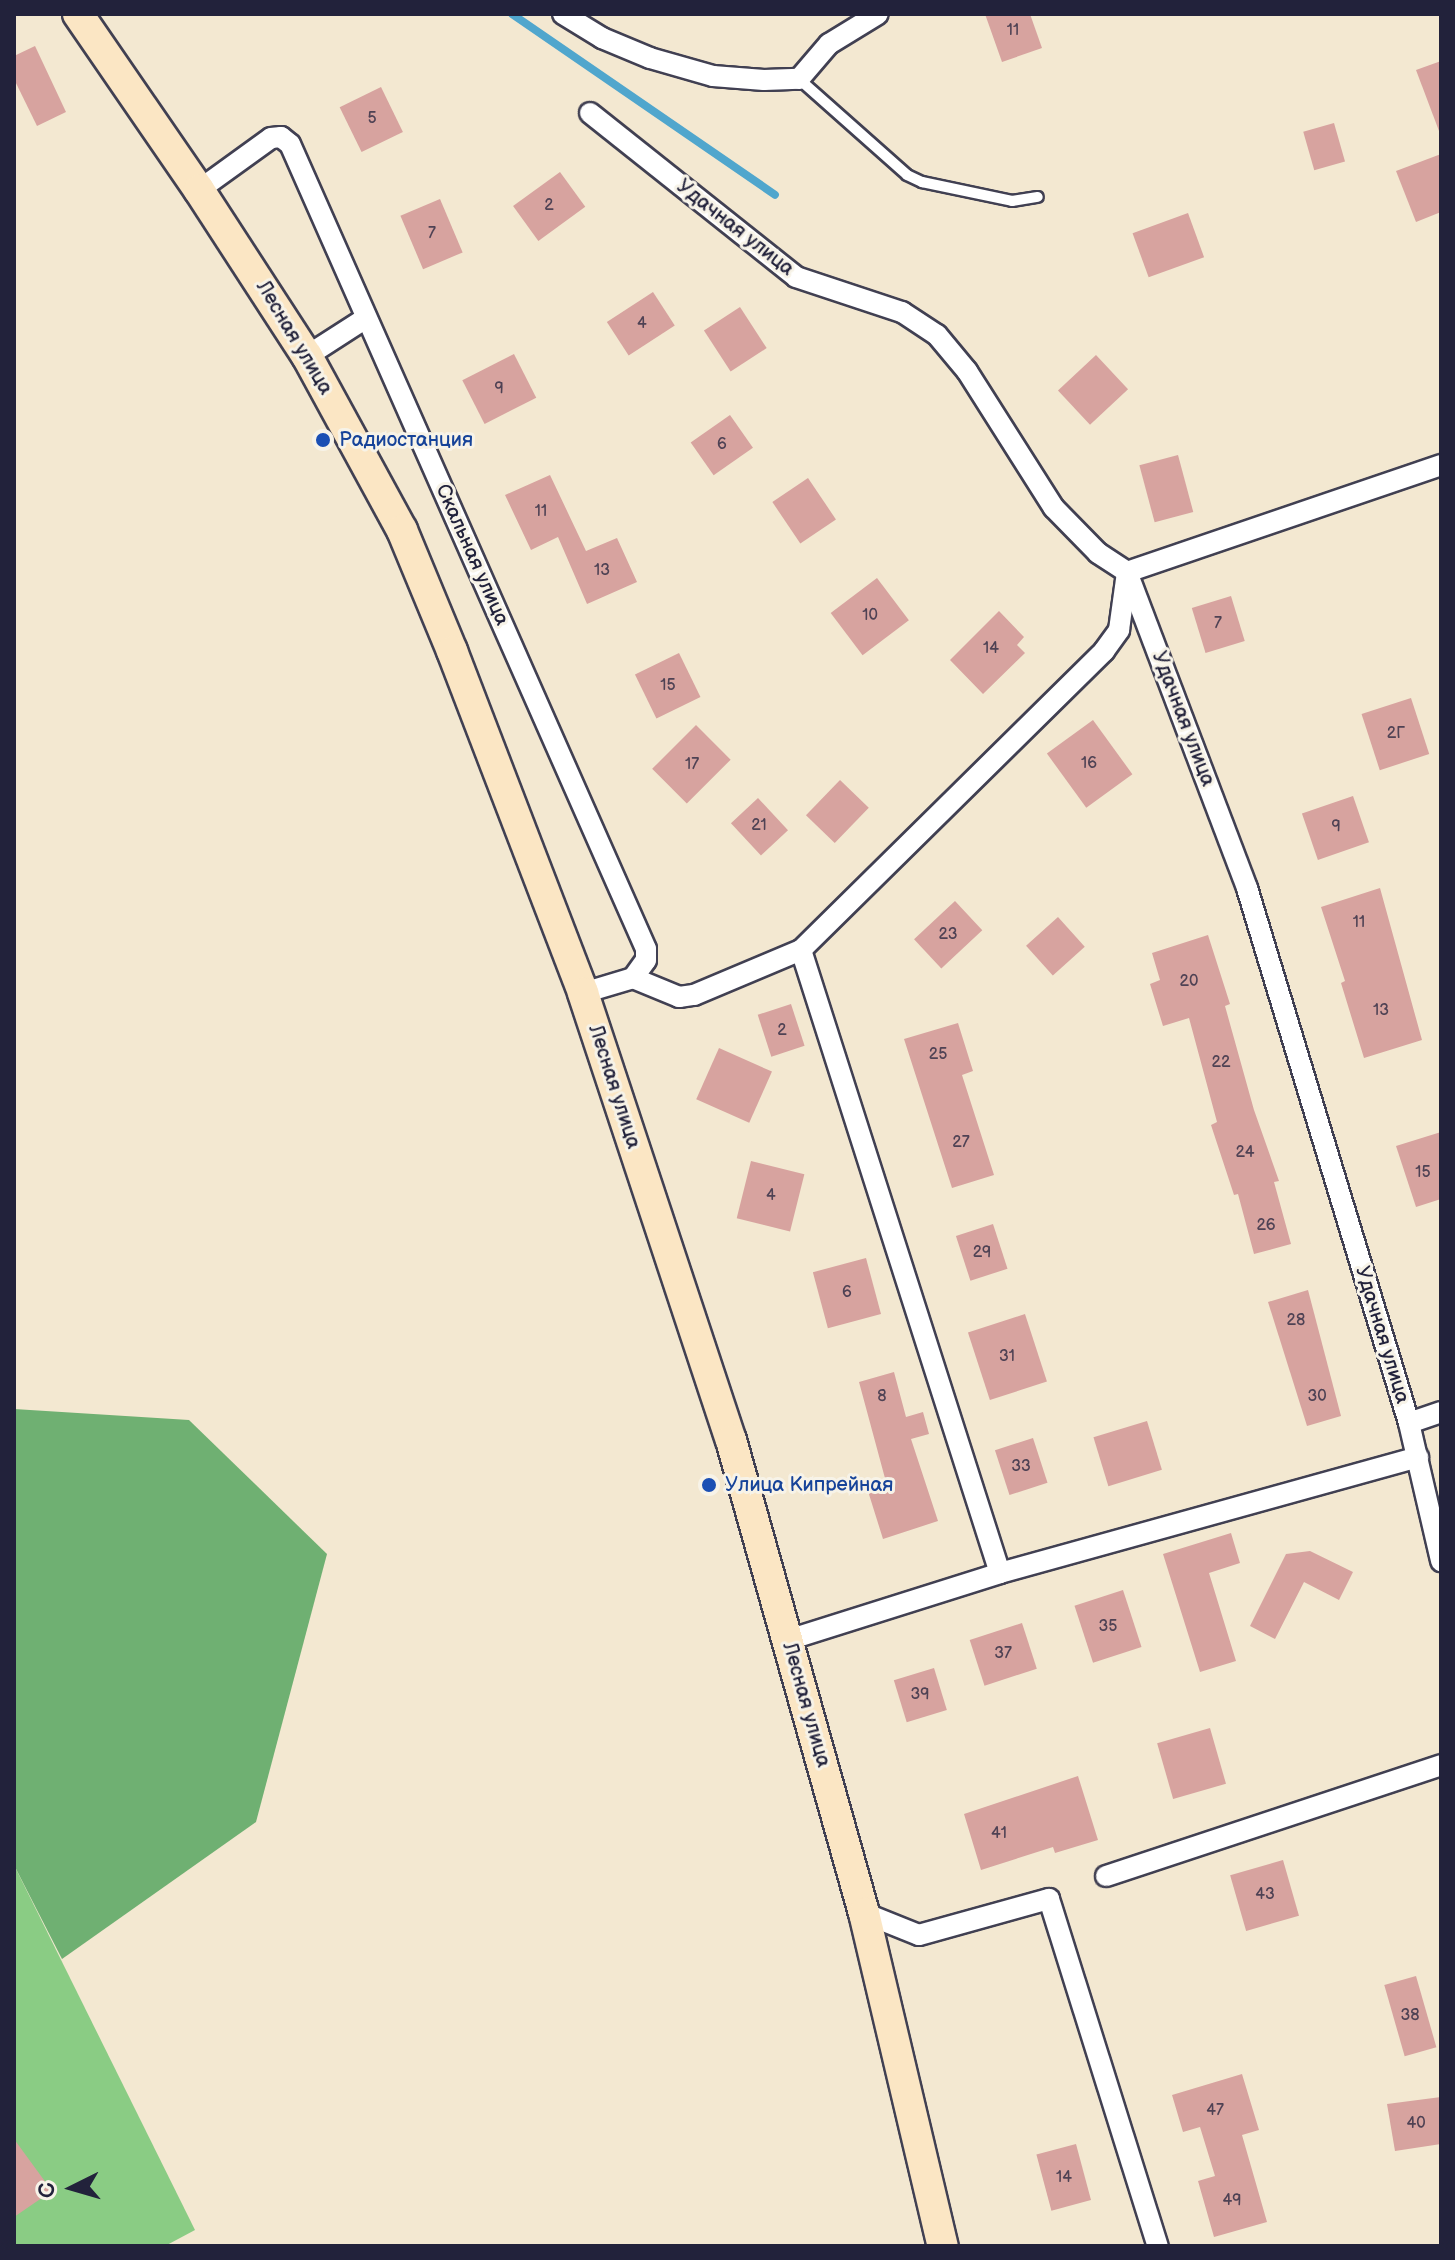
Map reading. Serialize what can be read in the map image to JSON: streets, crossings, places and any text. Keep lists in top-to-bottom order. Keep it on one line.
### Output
{"streets":{"main road":["Лесная улица"],"street":["Удачная улица","Скальная улица"]},"crossings":[["Лесная улица","Скальная улица"]],"places":["Радиостанция","Улица Кипрейная"],"house_numbers":["11","5","2","7","4","9","6","11","13","10","7","14","15","2Г","16","17","21","9","11","23","20","13","2","25","22","27","24","15","4","26","29","6","28","31","8","30","33","35","37","39","41","43","38","47","40","14","49"],"north":"left"}
